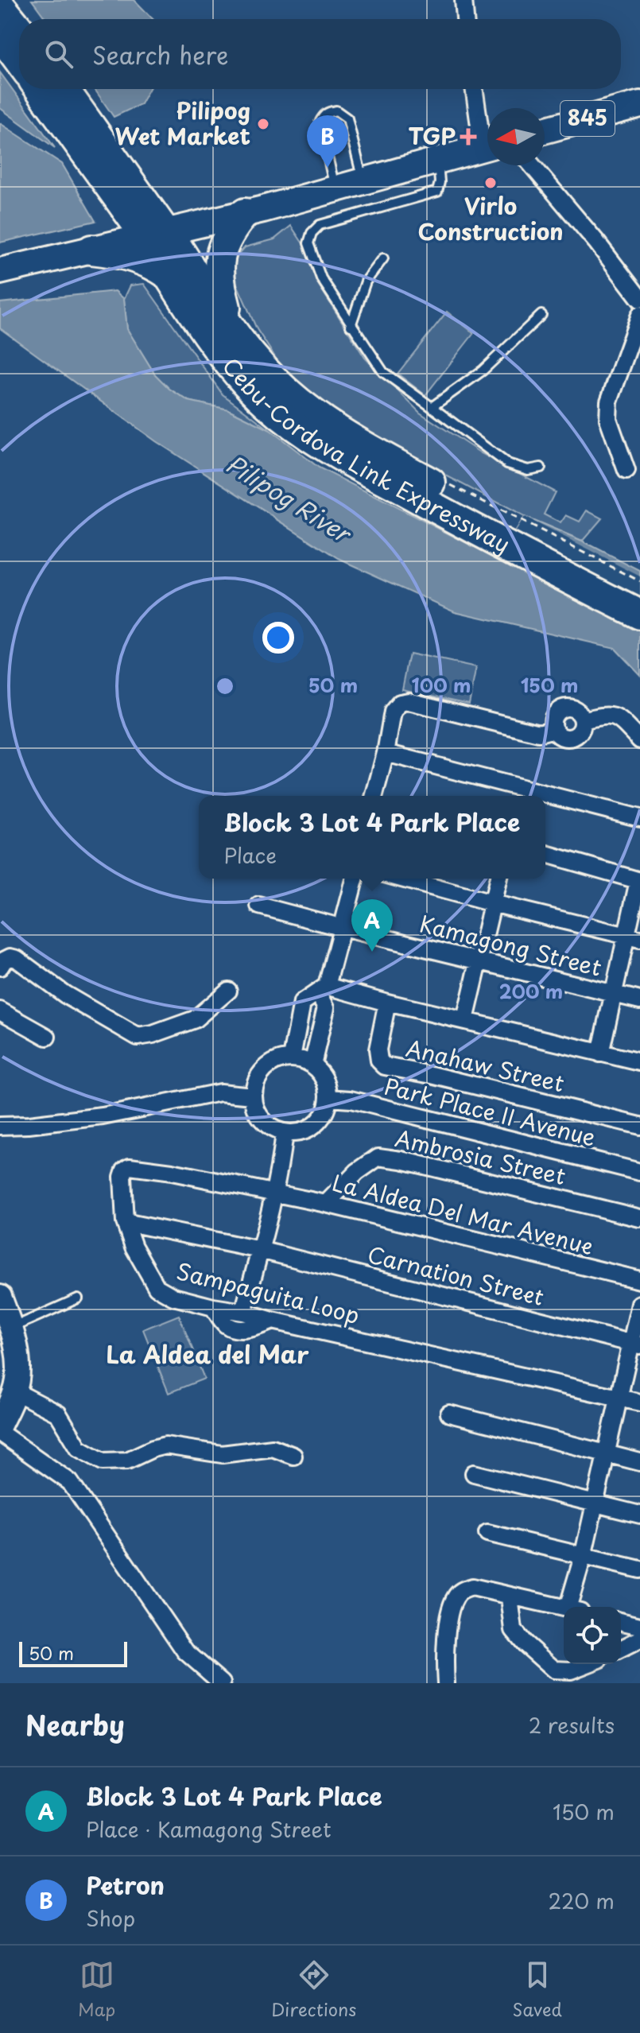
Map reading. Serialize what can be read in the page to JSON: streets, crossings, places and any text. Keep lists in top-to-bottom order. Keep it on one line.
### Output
{"streets":{"highway":["Cebu-Cordova Link Expressway"],"main road":["845"],"street":["Kamagong Street","Anahaw Street","Park Place II Avenue","Ambrosia Street","La Aldea Del Mar Avenue","Carnation Street","Sampaguita Loop"]},"crossings":[["Ambrosia Street","La Aldea Del Mar Avenue"],["La Aldea Del Mar Avenue","Sampaguita Loop"],["Carnation Street","Sampaguita Loop"]],"districts":["La Aldea del Mar"],"water":["Pilipog River"],"places":{"other":["Pilipog Wet Market","Virlo Construction"],"health":["TGP"]},"scale_bar":"50 m","north":"left","page":{"search":"Search here","pins":["B","A"],"popup":["Block 3 Lot 4 Park Place","Place"],"scale":"50 m","heading":["Nearby","2 results"],"list":[{"mark":"A","name":"Block 3 Lot 4 Park Place","note":"Place · Kamagong Street","value":"150 m"},{"mark":"B","name":"Petron","note":"Shop","value":"220 m"}],"nav":["Map","Directions","Saved"]},"rings":["50 m","100 m","150 m","200 m"]}
